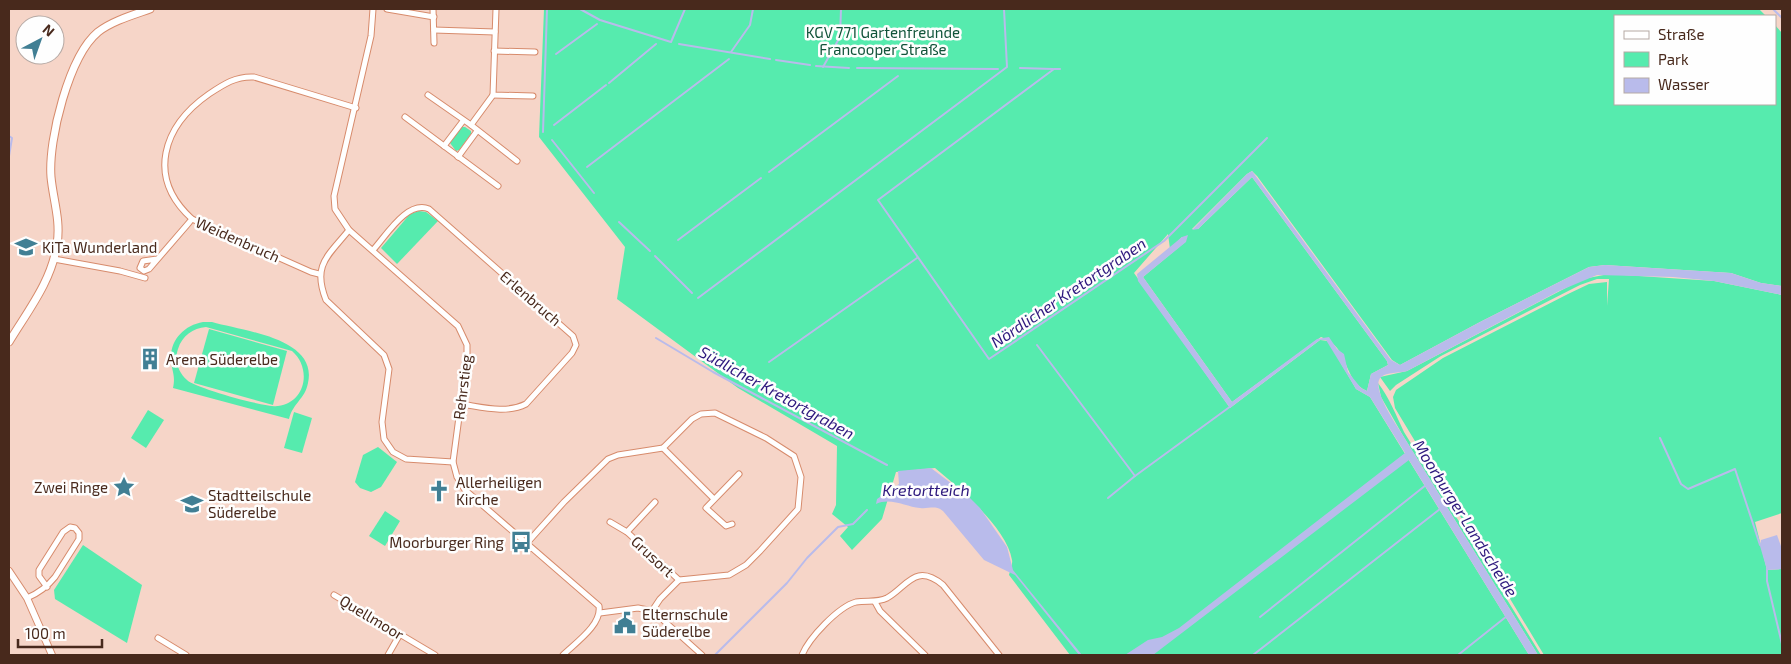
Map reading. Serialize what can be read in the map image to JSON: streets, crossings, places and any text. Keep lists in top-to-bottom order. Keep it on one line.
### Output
{"streets":{"street":["Weidenbruch","Erlenbruch","Rehrstieg","Grusort","Quellmoor"]},"crossings":[["Weidenbruch","Rehrstieg"],["Erlenbruch","Rehrstieg"]],"water":["Nördlicher Kretortgraben","Südlicher Kretortgraben","Kretortteich","Moorburger Landscheide"],"parks":["KGV 771 Gartenfreunde Francooper Straße"],"places":{"school or university":["KiTa Wunderland","Stadtteilschule Süderelbe"],"building":["Arena Süderelbe"],"place":["Zwei Ringe"],"church":["Allerheiligen Kirche"],"bus stop":["Moorburger Ring"],"public building":["Elternschule Süderelbe"]},"legend":["Straße","Park","Wasser"],"scale_bar":"100 m","north":"top right"}
